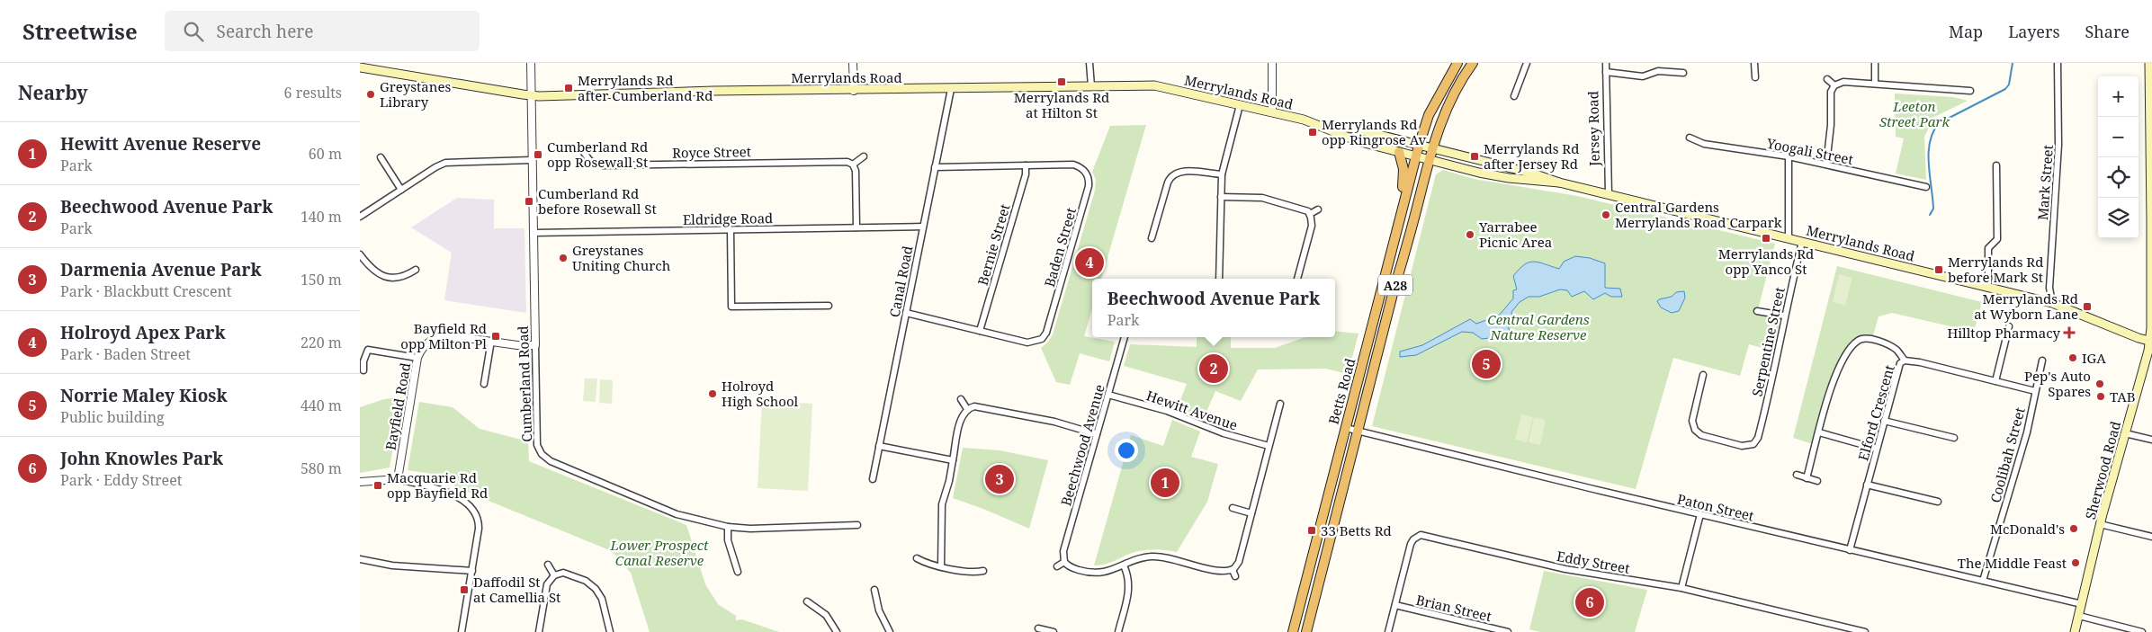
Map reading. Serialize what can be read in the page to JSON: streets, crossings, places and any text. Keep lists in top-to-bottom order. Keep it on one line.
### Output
{"streets":{"highway":["A28","Betts Road"],"main road":["Merrylands Road","Sherwood Road"],"street":["Jersey Road","Yoogali Street","Royce Street","Mark Street","Eldridge Road","Bernie Street","Baden Street","Canal Road","Serpentine Street","Cumberland Road","Bayfield Road","Hewitt Avenue","Elford Crescent","Beechwood Avenue","Coolibah Street","Paton Street","Eddy Street","Brian Street"]},"crossings":[["Merrylands Road","Jersey Road"],["Merrylands Road","Mark Street"],["Merrylands Road","Canal Road"],["Merrylands Road","A28"],["Merrylands Road","Serpentine Street"],["Merrylands Road","Cumberland Road"],["Merrylands Road","Betts Road"],["Merrylands Road","Sherwood Road"],["Eldridge Road","Canal Road"],["Eldridge Road","Cumberland Road"],["Bernie Street","Baden Street"],["Baden Street","Canal Road"],["A28","Betts Road"],["Cumberland Road","Bayfield Road"],["Betts Road","Paton Street"],["Hewitt Avenue","Beechwood Avenue"],["Elford Crescent","Coolibah Street"],["Elford Crescent","Paton Street"],["Coolibah Street","Paton Street"],["Sherwood Road","Paton Street"],["Eddy Street","Brian Street"]],"parks":["Leeton Street Park","Central Gardens Nature Reserve","Lower Prospect Canal Reserve"],"places":{"transit":["Merrylands Rd at Hilton St","Merrylands Rd after Cumberland Rd","Merrylands Rd opp Ringrose Av","Cumberland Rd opp Rosewall St","Merrylands Rd after Jersey Rd","Cumberland Rd before Rosewall St","Merrylands Rd opp Yanco St","Merrylands Rd before Mark St","Merrylands Rd at Wyborn Lane","Bayfield Rd opp Milton Pl","Macquarie Rd opp Bayfield Rd","33 Betts Rd","Daffodil St at Camellia St"],"other":["Greystanes Library","Central Gardens Merrylands Road Carpark","Yarrabee Picnic Area","Greystanes Uniting Church","IGA","Pep's Auto Spares","Holroyd High School","TAB","McDonald's","The Middle Feast"],"health":["Hilltop Pharmacy"]},"page":{"header":"Streetwise","search":"Search here","nav":["Map","Layers","Share"],"heading":["Nearby","6 results"],"map_buttons":["+","−"],"list":[{"mark":"1","name":"Hewitt Avenue Reserve","note":"Park","value":"60 m"},{"mark":"2","name":"Beechwood Avenue Park","note":"Park","value":"140 m"},{"mark":"3","name":"Darmenia Avenue Park","note":"Park · Blackbutt Crescent","value":"150 m"},{"mark":"4","name":"Holroyd Apex Park","note":"Park · Baden Street","value":"220 m"},{"mark":"5","name":"Norrie Maley Kiosk","note":"Public building","value":"440 m"},{"mark":"6","name":"John Knowles Park","note":"Park · Eddy Street","value":"580 m"}],"pins":["4","5","2","3","1","6"],"popup":["Beechwood Avenue Park","Park"]}}
